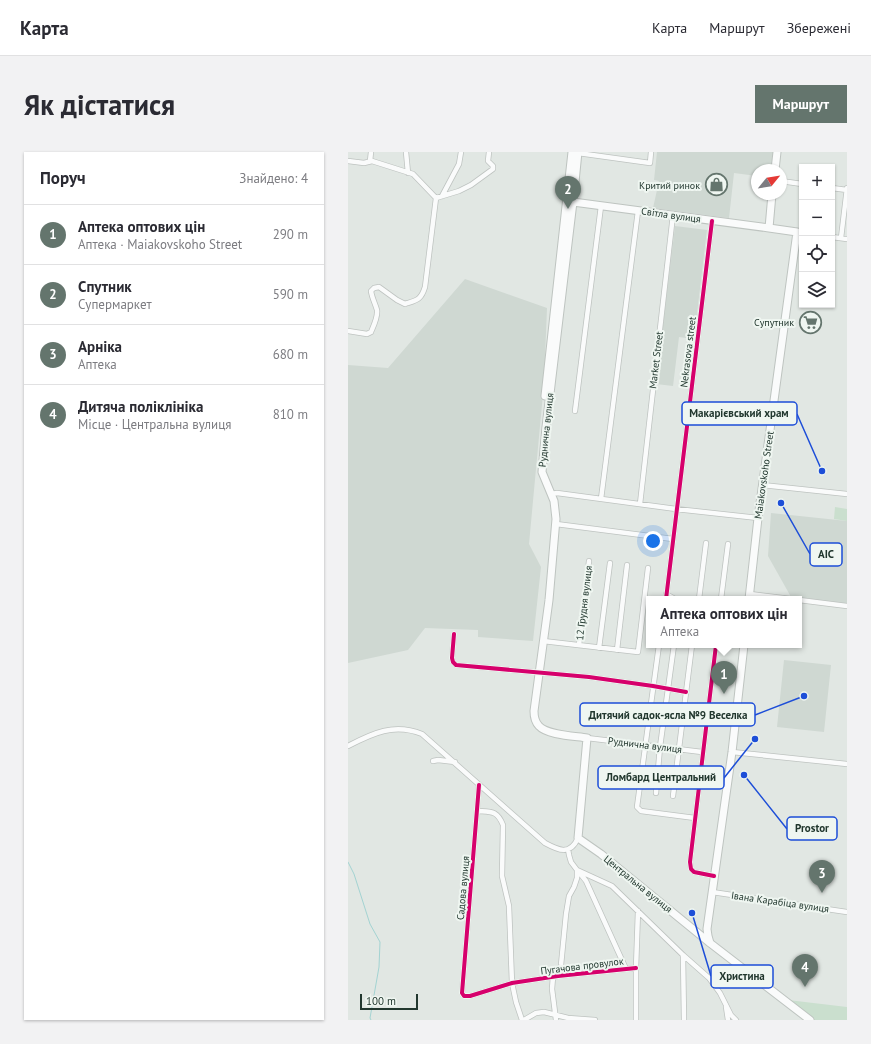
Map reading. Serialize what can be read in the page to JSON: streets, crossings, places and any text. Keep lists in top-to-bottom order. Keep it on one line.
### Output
{"streets":{"main road":["Світла вулиця","Руднична вулиця","Maiakovskoho Street","Центральна вулиця"],"street":["Nekrasova street","Market Street","12 Грудня вулиця","Садова вулиця","Івана Карабіца вулиця","Пугачова провулок"]},"crossings":[["Світла вулиця","Nekrasova street"],["Світла вулиця","Market Street"],["Світла вулиця","Руднична вулиця"],["Світла вулиця","Maiakovskoho Street"],["Руднична вулиця","12 Грудня вулиця"],["Садова вулиця","Пугачова провулок"]],"places":{"shop":["Критий ринок"],"supermarket":["Супутник"],"other":["Макарієвський храм","АІС","Дитячий садок-ясла №9 Веселка","Ломбард Центральний","Prostor","Христина"]},"scale_bar":"100 m","north":"top right","page":{"header":"Карта","nav":["Карта","Маршрут","Збережені"],"buttons":"Маршрут","title":"Як дістатися","heading":["Поруч","Знайдено: 4"],"map_buttons":["+","−"],"pins":["2","1","3","4"],"list":[{"mark":"1","name":"Аптека оптових цін","note":"Аптека · Maiakovskoho Street","value":"290 m"},{"mark":"2","name":"Спутник","note":"Супермаркет","value":"590 m"},{"mark":"3","name":"Арніка","note":"Аптека","value":"680 m"},{"mark":"4","name":"Дитяча поліклініка","note":"Місце · Центральна вулиця","value":"810 m"}],"popup":["Аптека оптових цін","Аптека"],"scale":"100 m"}}
